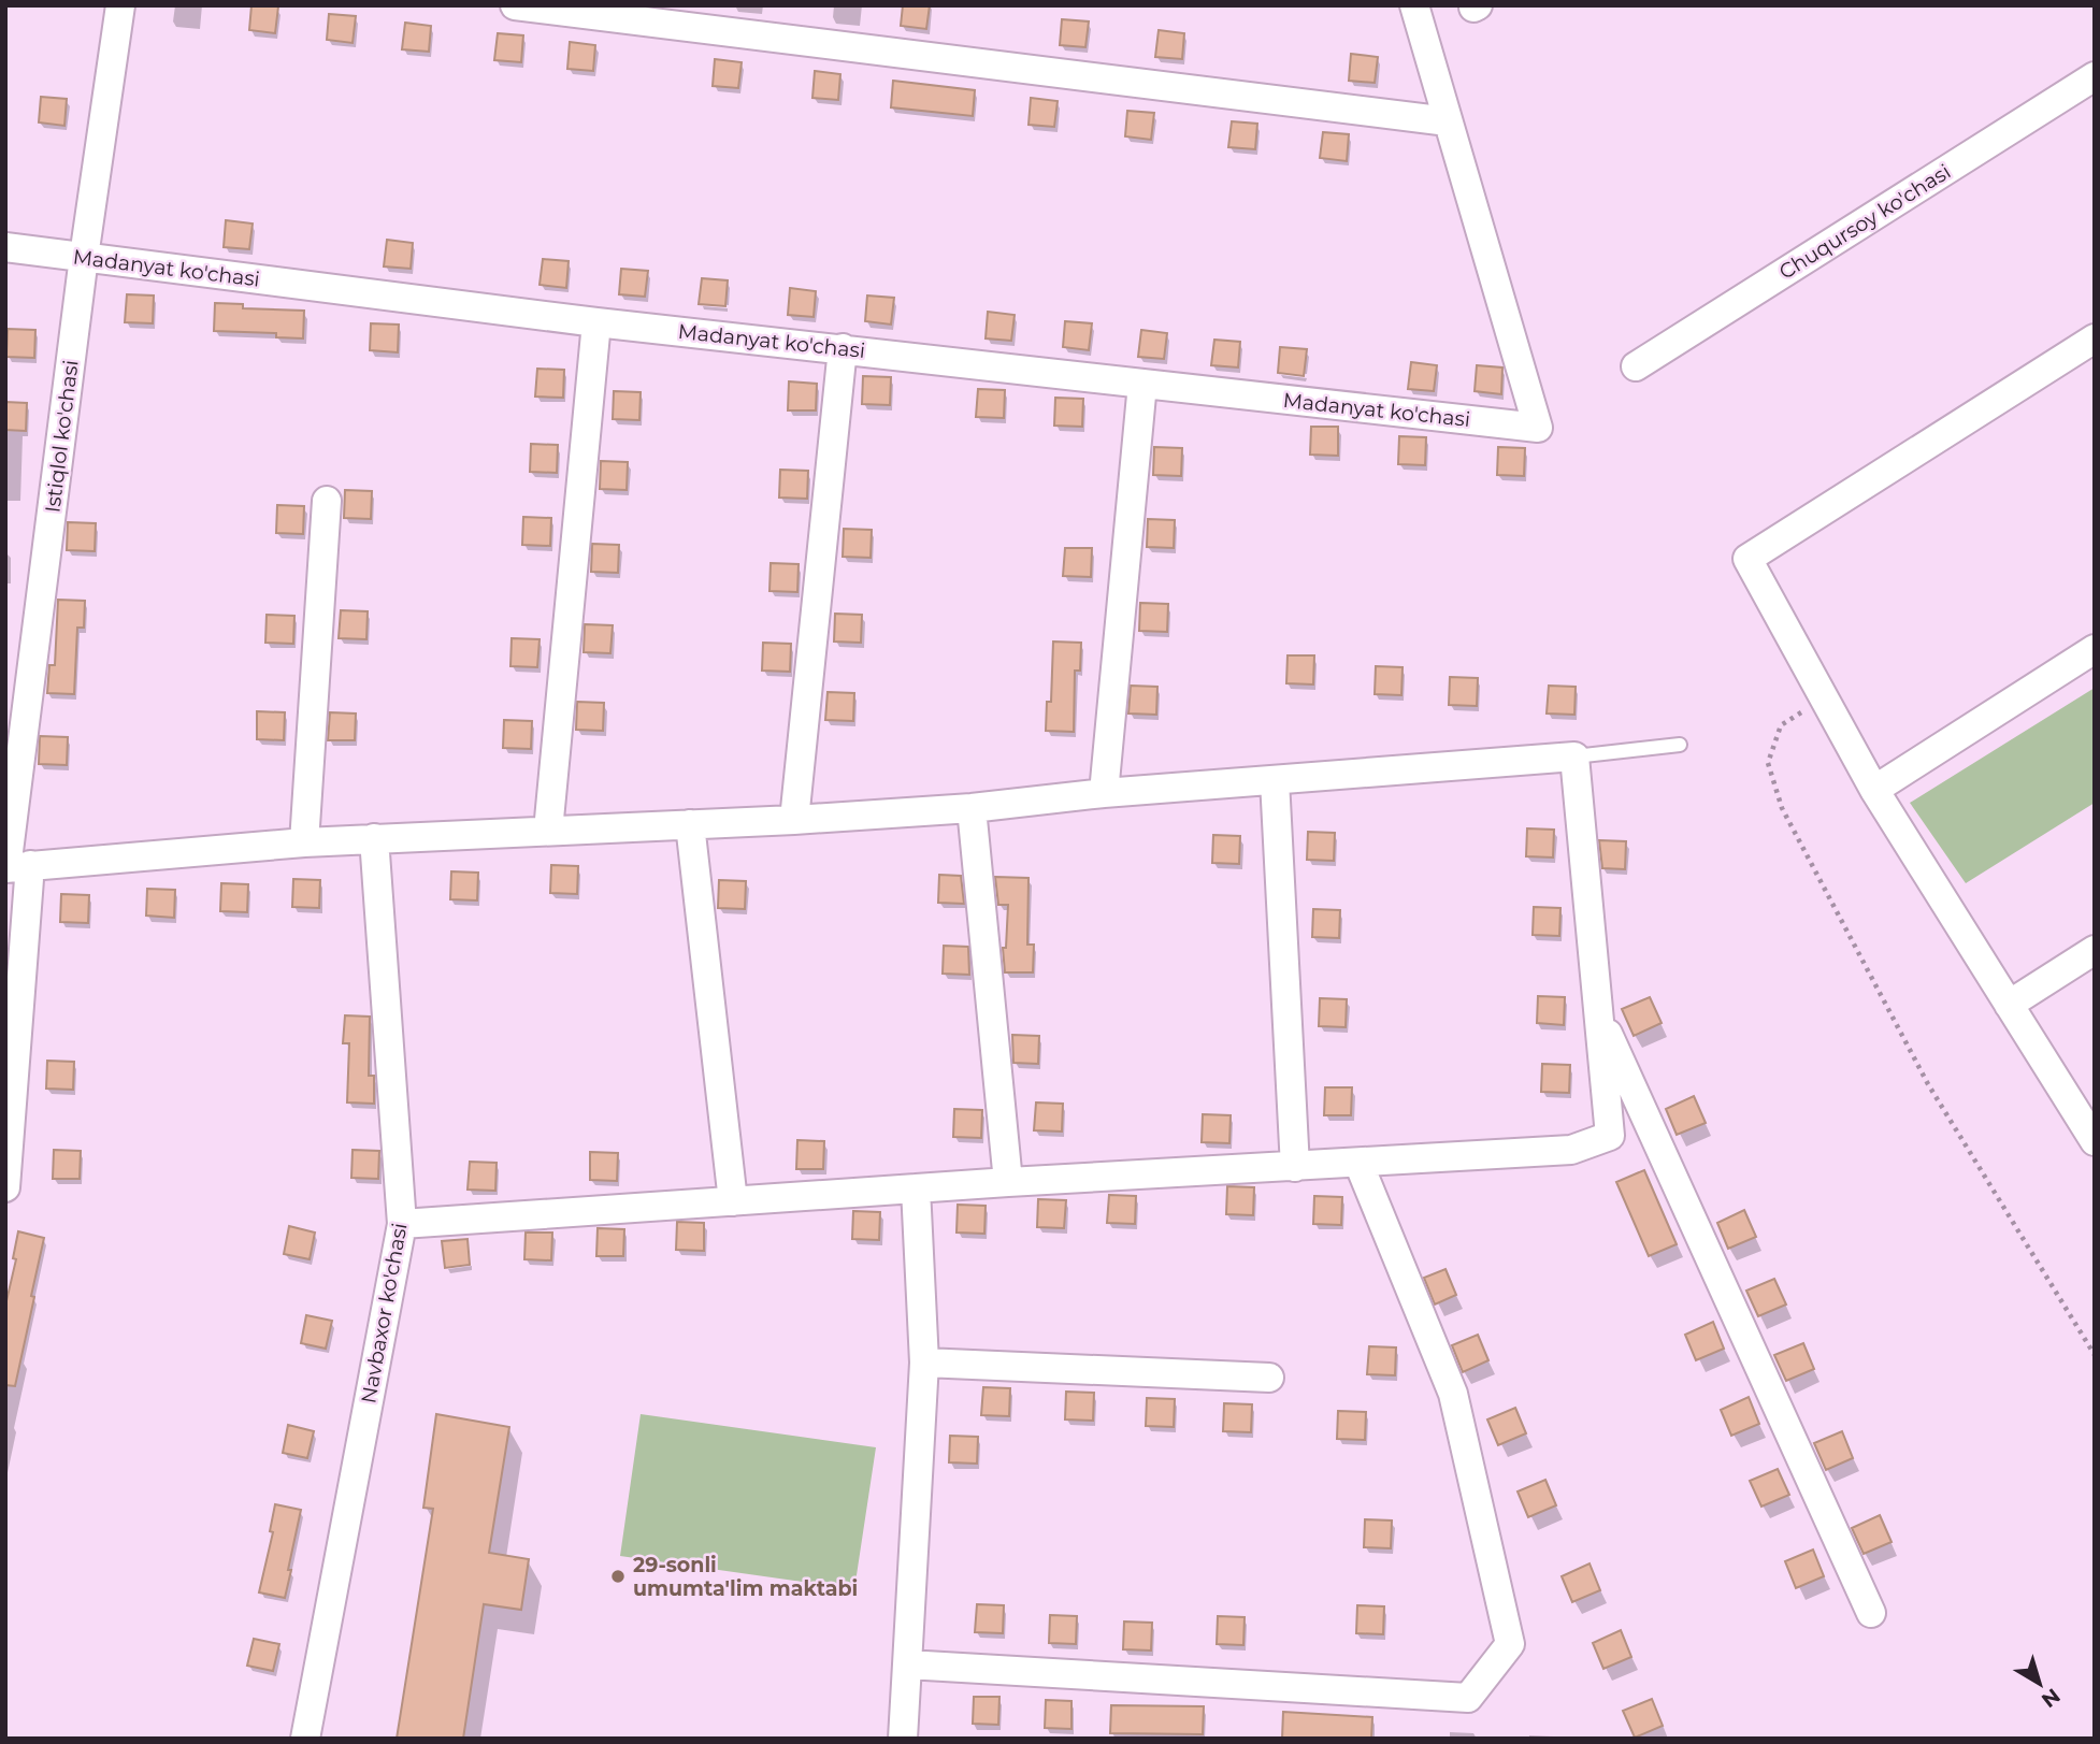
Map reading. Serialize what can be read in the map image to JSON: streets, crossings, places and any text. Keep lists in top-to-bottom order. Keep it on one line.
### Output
{"streets":{"street":["Chuqursoy ko'chasi","Madanyat ko'chasi","Istiqlol ko'chasi","Navbaxor ko'chasi"]},"crossings":[["Madanyat ko'chasi","Istiqlol ko'chasi"]],"places":["29-sonli umumta'lim maktabi"],"north":"bottom right"}
